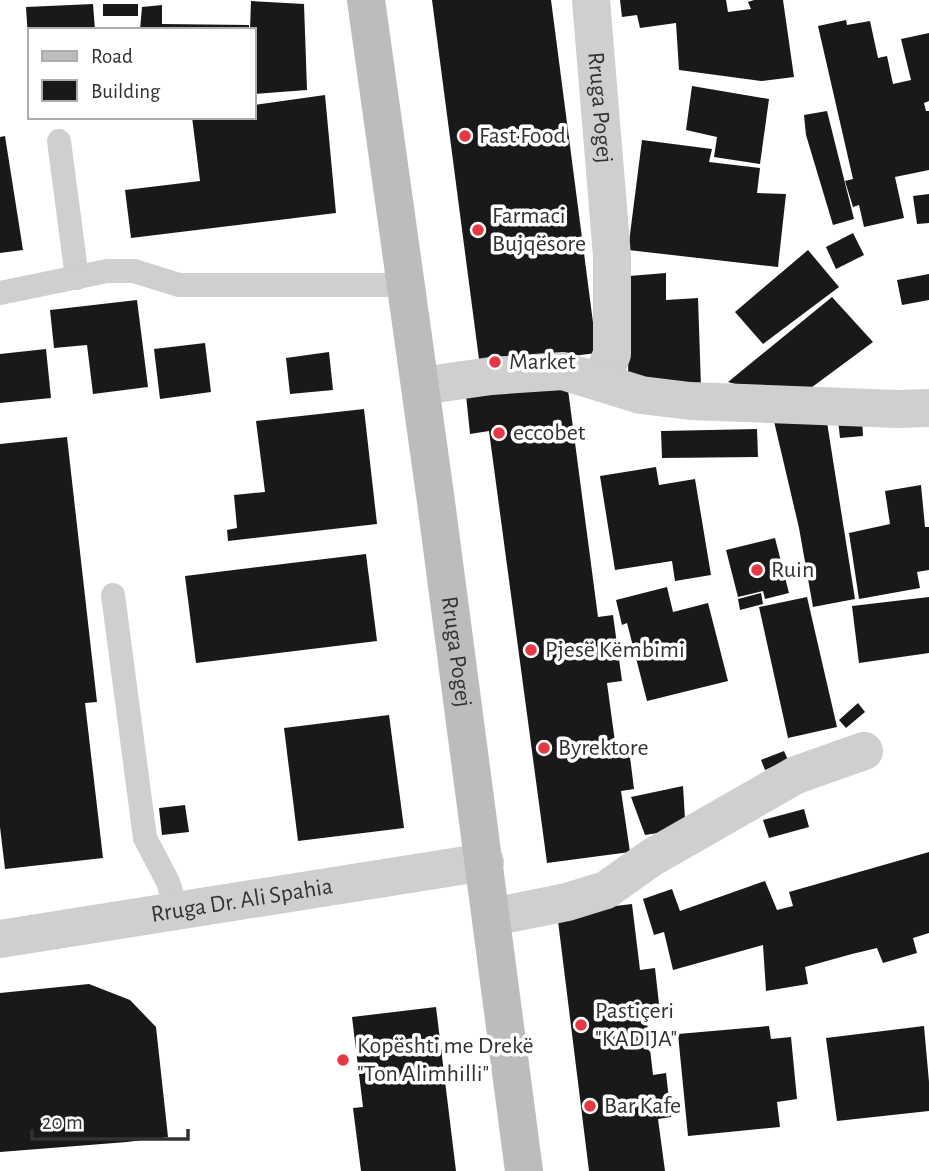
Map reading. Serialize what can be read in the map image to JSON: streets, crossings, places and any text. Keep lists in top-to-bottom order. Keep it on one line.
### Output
{"streets":{"main road":["Rruga Pogej"],"street":["Rruga Dr. Ali Spahia"]},"crossings":[["Rruga Pogej","Rruga Dr. Ali Spahia"]],"places":["Fast Food","Farmaci Bujqësore","Market","eccobet","Ruin","Pjesë Këmbimi","Byrektore","Pastiçeri \"KADIJA\"","Kopështi me Drekë \"Ton Alimhilli\"","Bar Kafe"],"legend":["Road","Building"],"scale_bar":"20 m"}
